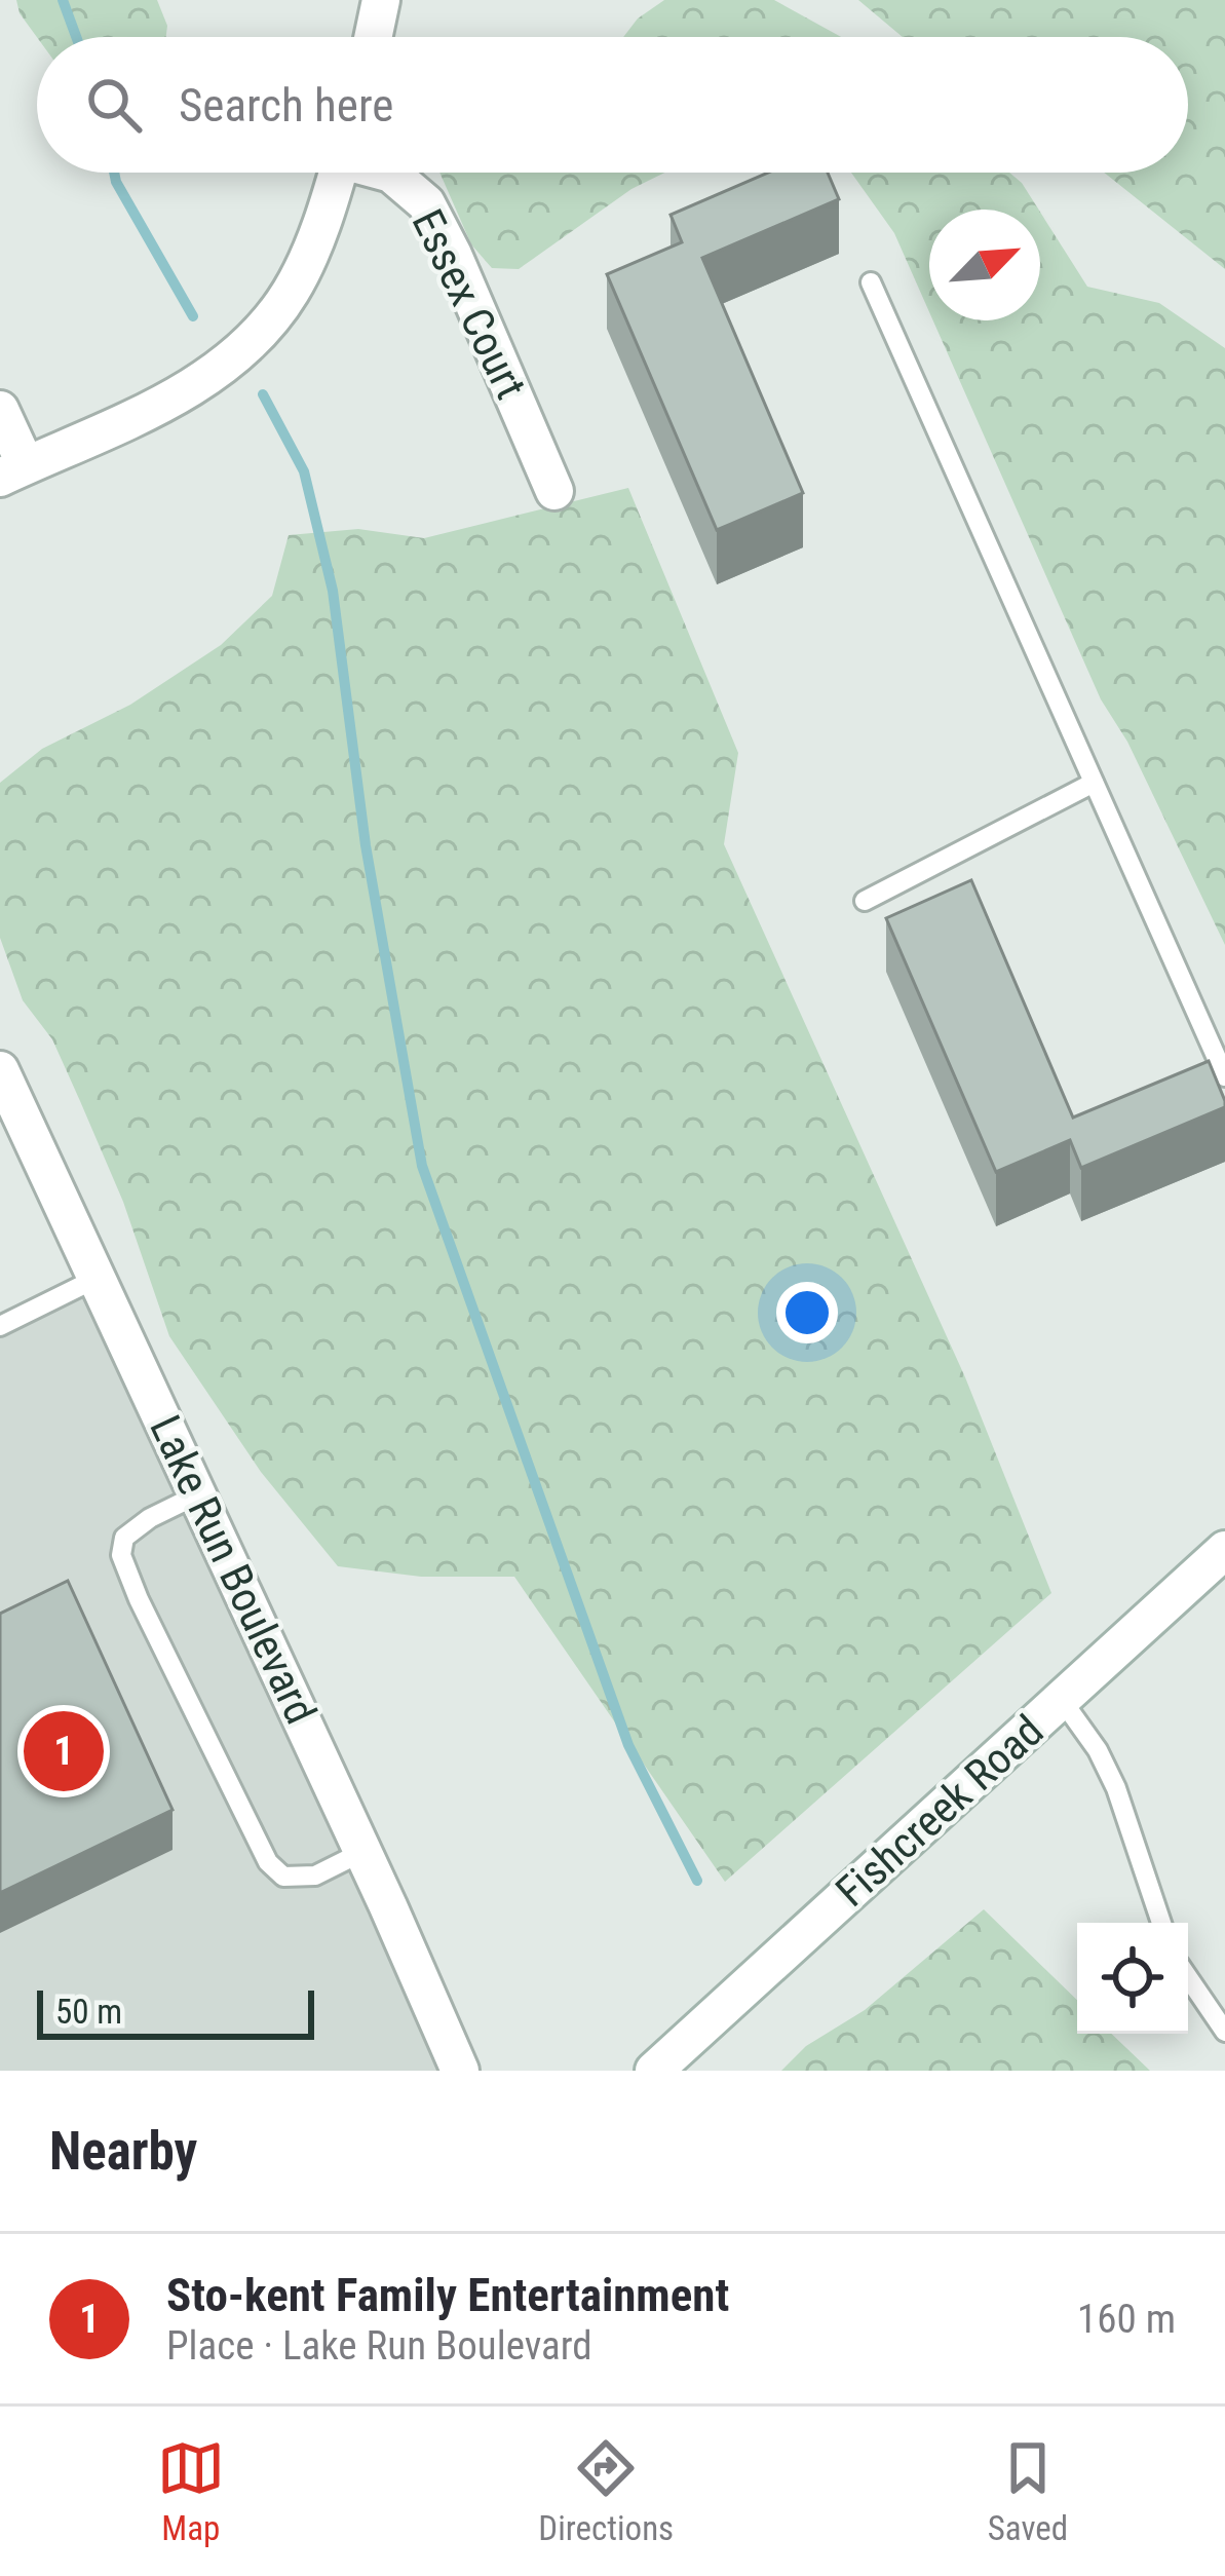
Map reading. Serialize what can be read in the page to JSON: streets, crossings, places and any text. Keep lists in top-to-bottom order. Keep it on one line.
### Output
{"streets":{"street":["Essex Court","Lake Run Boulevard","Fishcreek Road"]},"scale_bar":"50 m","north":"top right","page":{"search":"Search here","pins":"1","scale":"50 m","heading":"Nearby","list":[{"mark":"1","name":"Sto-kent Family Entertainment","note":"Place · Lake Run Boulevard","value":"160 m"}],"nav":["Map","Directions","Saved"]}}
